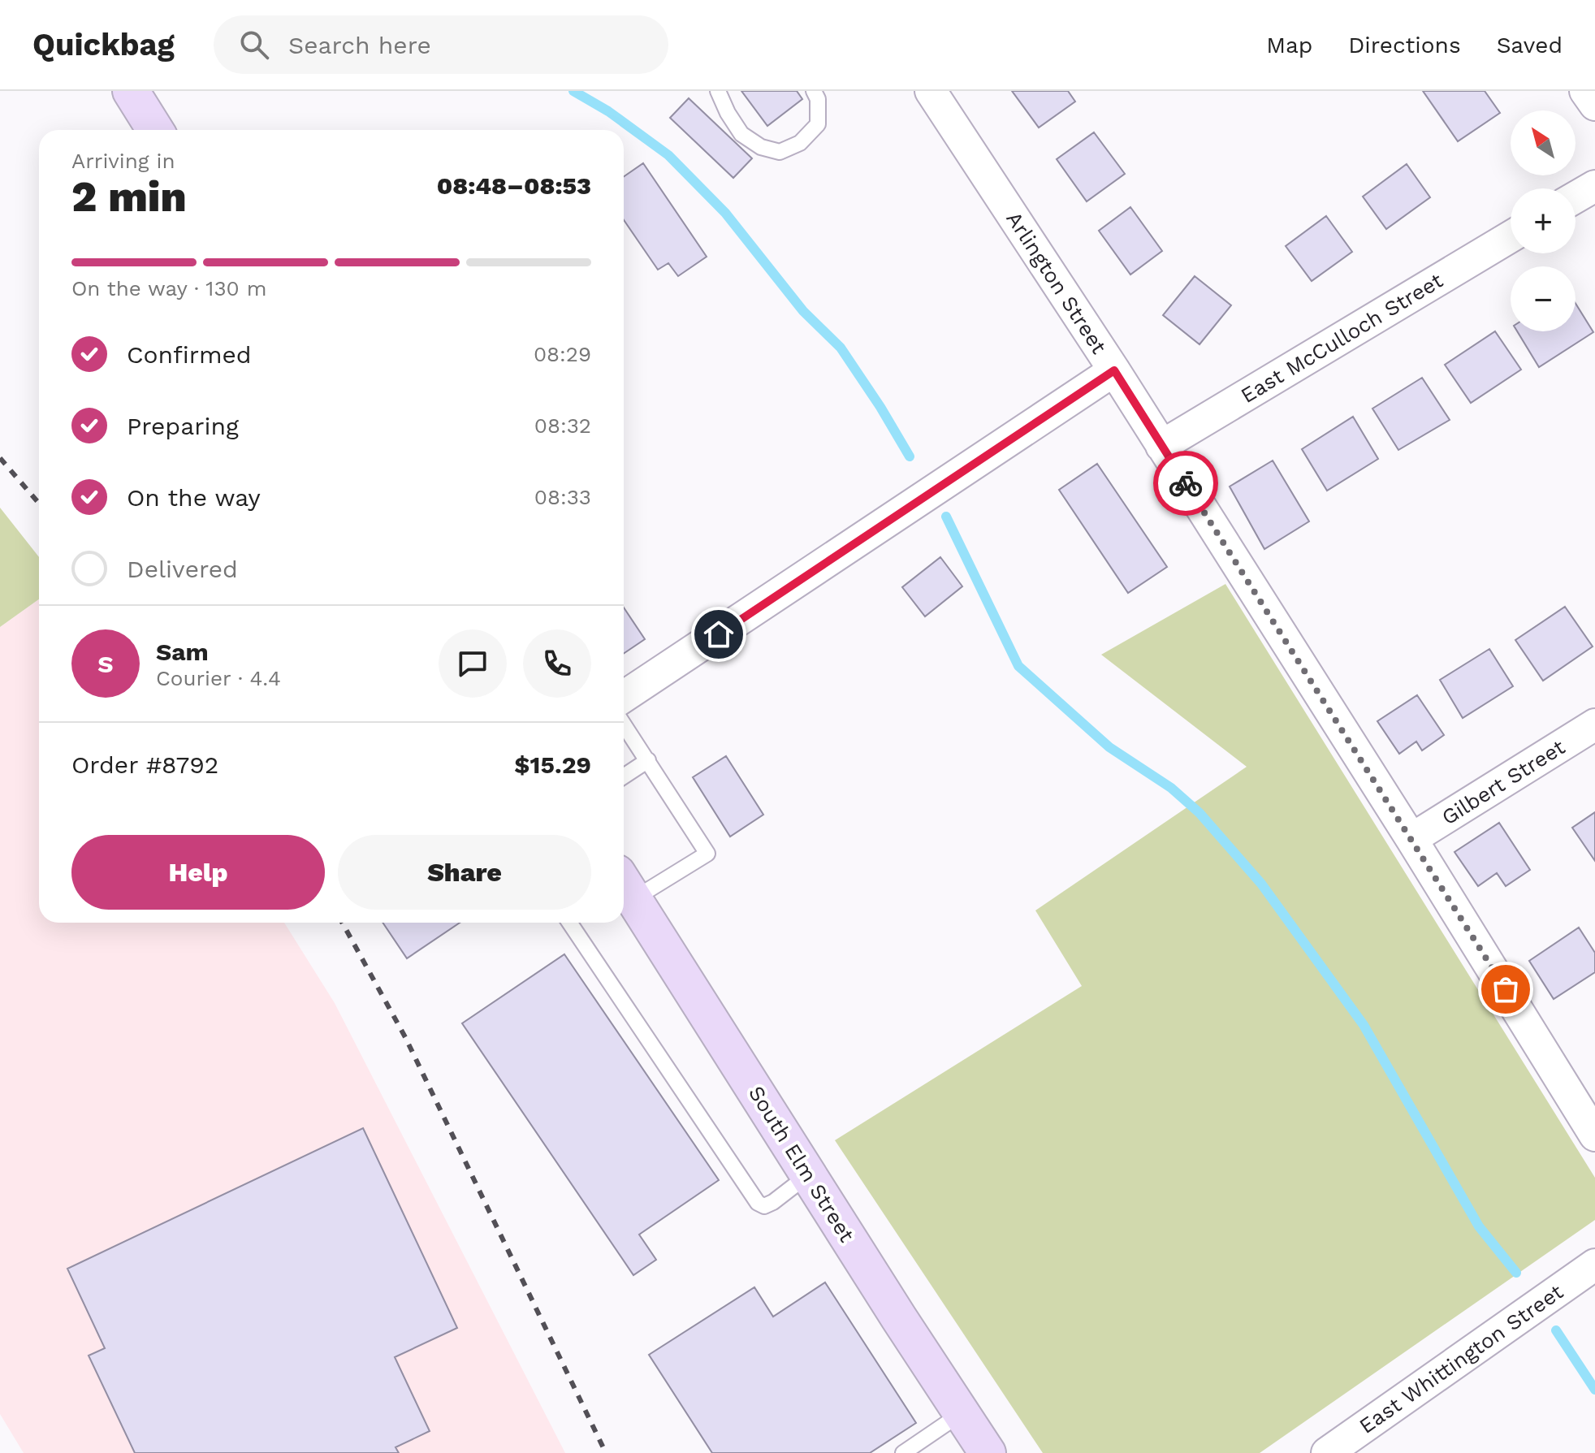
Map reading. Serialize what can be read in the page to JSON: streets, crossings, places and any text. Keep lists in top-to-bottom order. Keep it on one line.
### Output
{"streets":{"street":["Arlington Street","East McCulloch Street","Gilbert Street","South Elm Street","East Whittington Street"]},"crossings":[["Arlington Street","East McCulloch Street"],["Arlington Street","Gilbert Street"]],"north":"top left","page":{"header":"Quickbag","search":"Search here","nav":["Map","Directions","Saved"],"map_buttons":["+","−"],"heading":["2 min","Arriving in","08:48–08:53"],"panel":["Sam","Courier · 4.4","Order #8792","$15.29"],"bar":"On the way · 130 m","list":[["Confirmed","08:29"],["Preparing","08:32"],["On the way","08:33"],"Delivered"],"round":"S","buttons":["Help","Share"]}}
